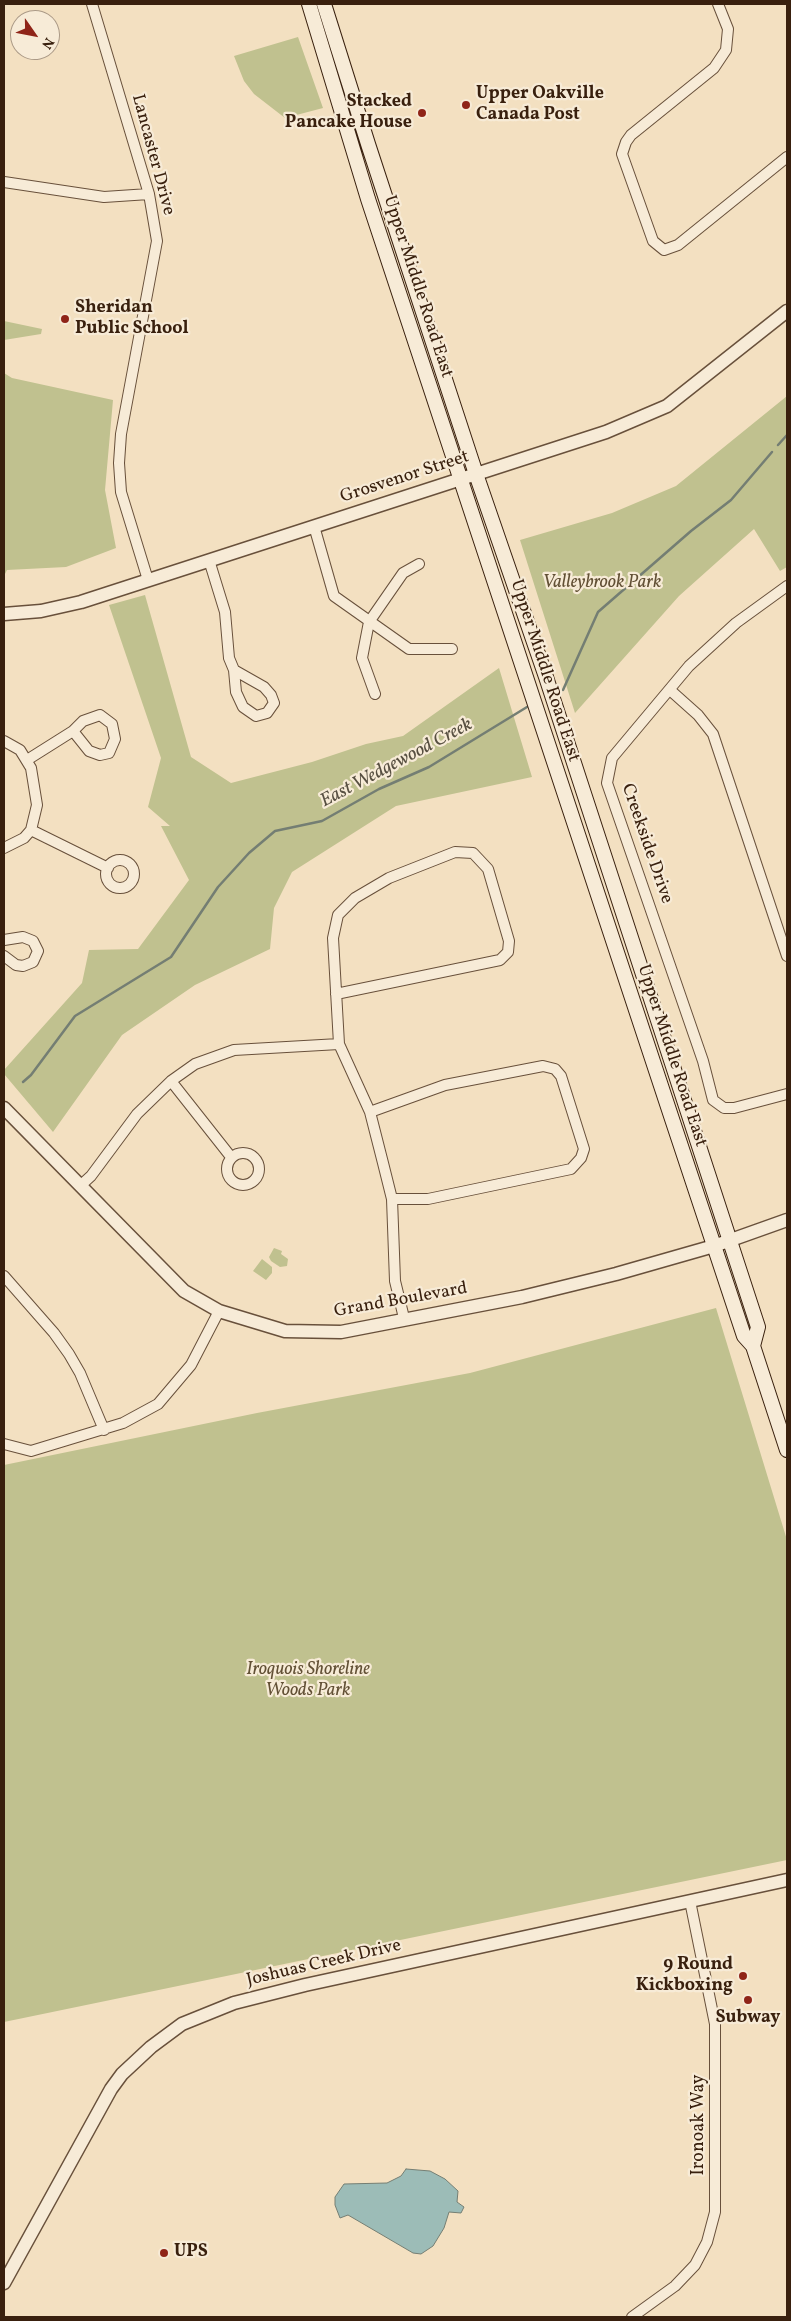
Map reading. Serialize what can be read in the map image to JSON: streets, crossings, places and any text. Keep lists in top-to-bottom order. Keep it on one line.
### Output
{"streets":{"main road":["Upper Middle Road East"],"street":["Lancaster Drive","Grosvenor Street","Creekside Drive","Grand Boulevard","Joshuas Creek Drive","Ironoak Way"]},"crossings":[["Lancaster Drive","Grosvenor Street"],["Upper Middle Road East","Grosvenor Street"],["Upper Middle Road East","Grand Boulevard"],["Joshuas Creek Drive","Ironoak Way"]],"water":["East Wedgewood Creek"],"parks":["Valleybrook Park","Iroquois Shoreline Woods Park"],"places":["Upper Oakville Canada Post","Stacked Pancake House","Sheridan Public School","9 Round Kickboxing","Subway","UPS"],"north":"bottom right"}
